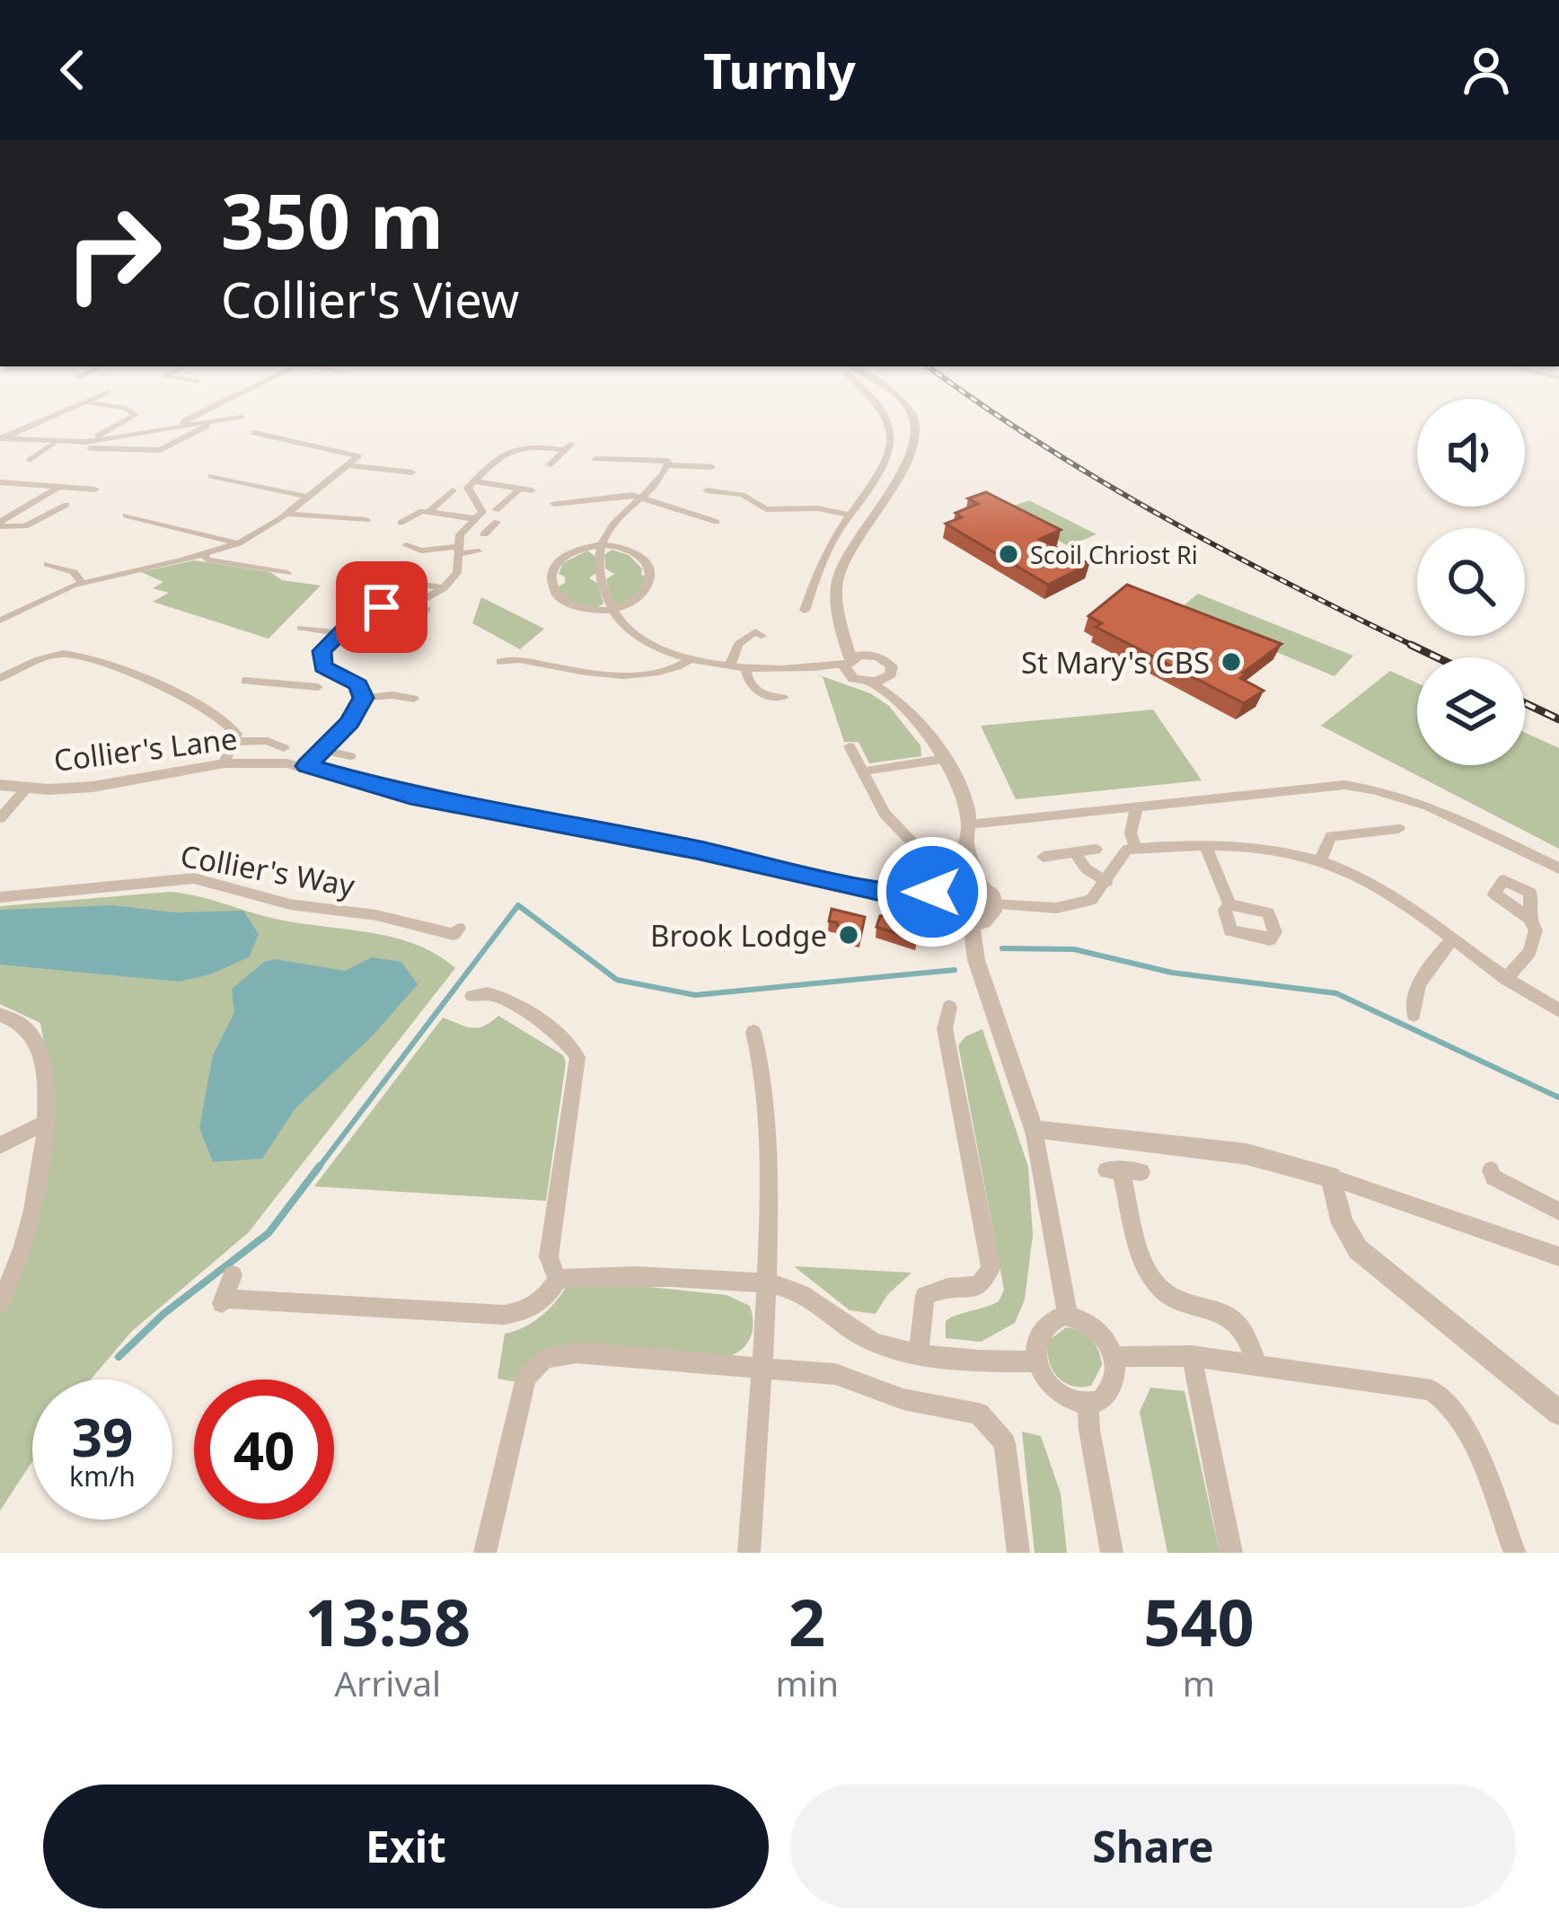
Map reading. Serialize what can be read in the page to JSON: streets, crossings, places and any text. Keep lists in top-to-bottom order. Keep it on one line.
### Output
{"streets":{"street":["Collier's Lane","Collier's Way"]},"places":["Scoil Chriost Ri","St Mary's CBS","Brook Lodge"],"page":{"header":"Turnly","turn":["350 m","Collier's View"],"speed":"39 km/h","limit":"40","eta":["13:58","Arrival","2","min","540","m"],"buttons":["Exit","Share"]}}
